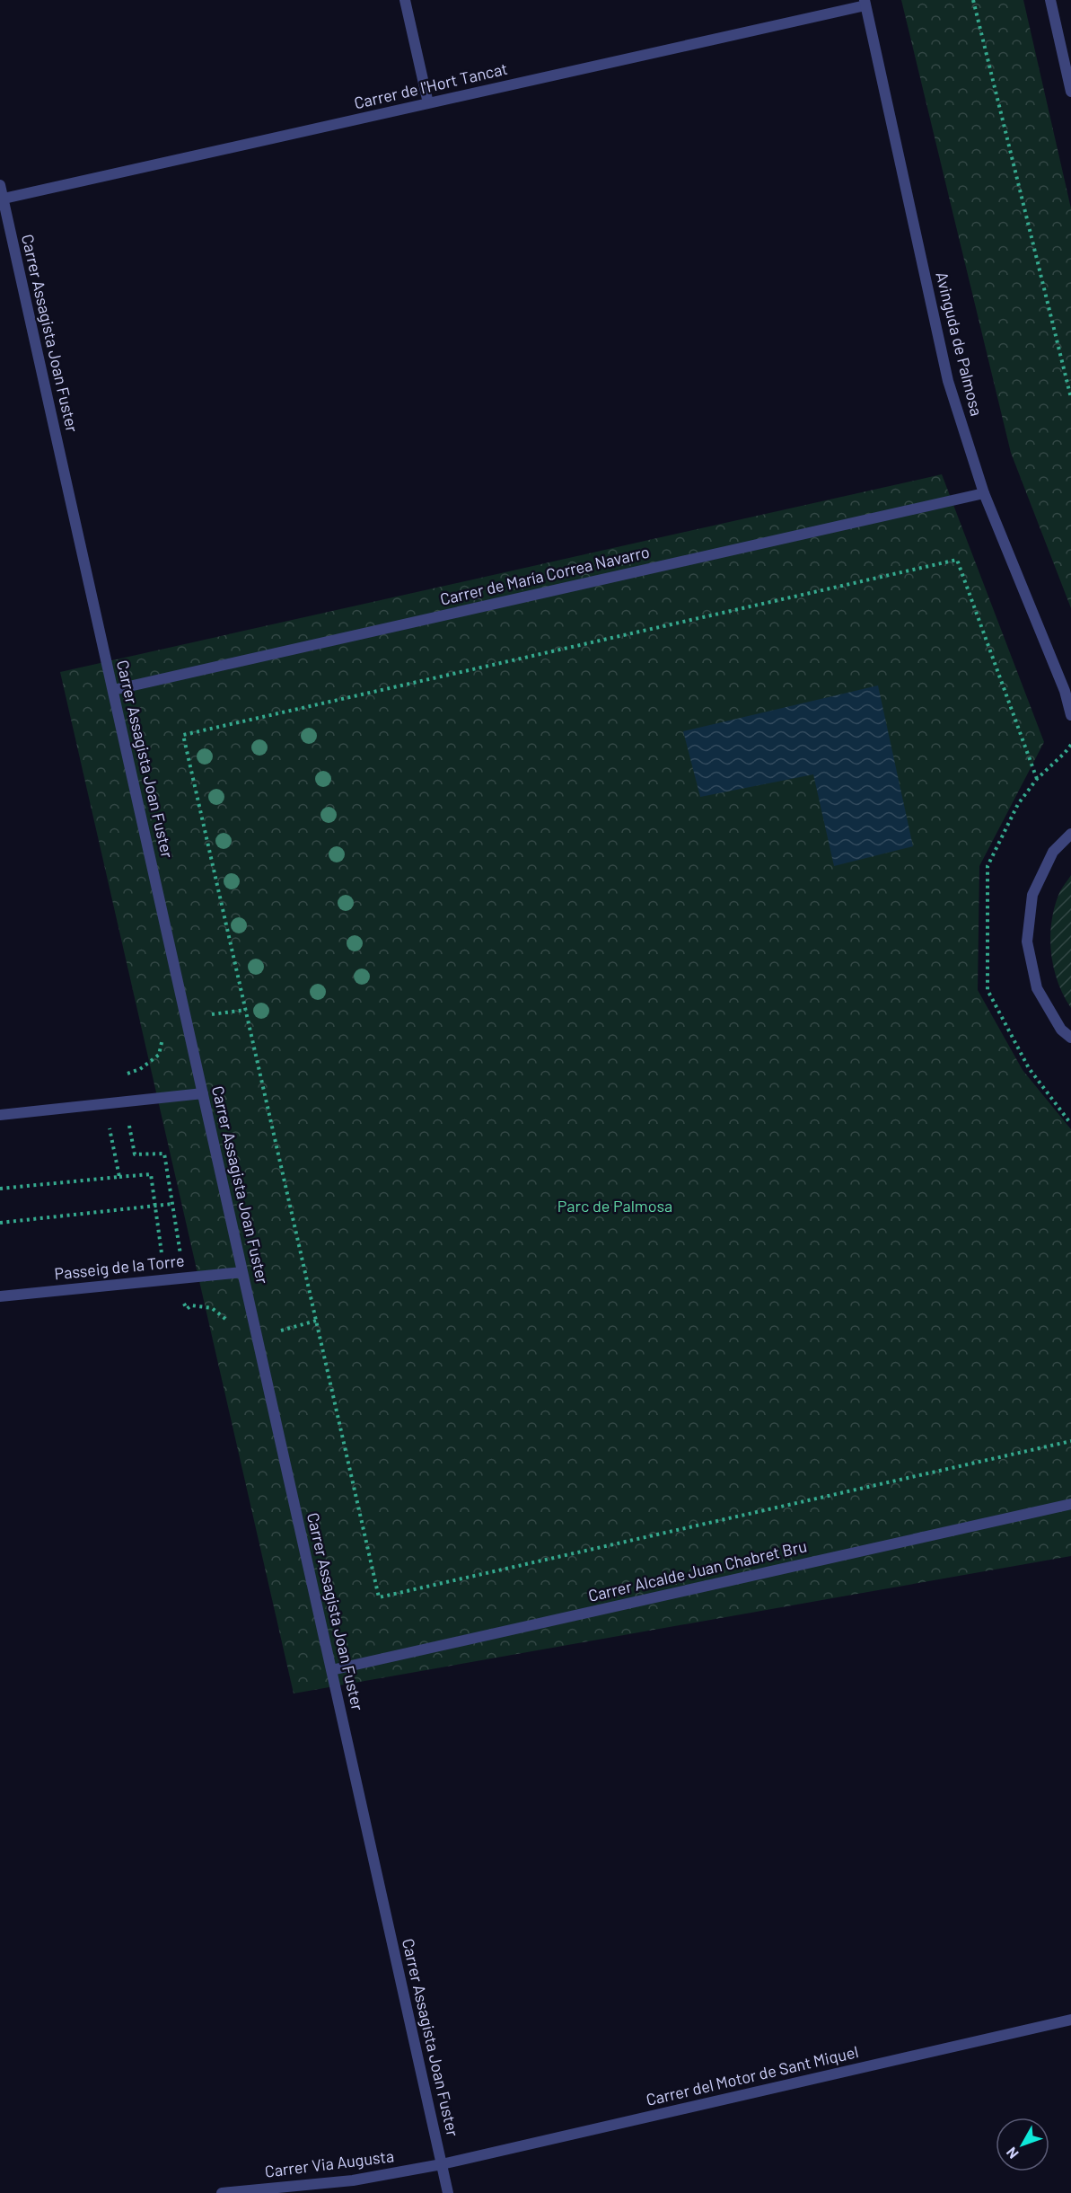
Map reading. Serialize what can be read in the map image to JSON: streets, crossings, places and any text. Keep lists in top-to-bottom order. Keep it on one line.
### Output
{"streets":{"street":["Carrer de l'Hort Tancat","Carrer Assagista Joan Fuster","Avinguda de Palmosa","Carrer de María Correa Navarro","Passeig de la Torre","Carrer Alcalde Juan Chabret Bru","Carrer del Motor de Sant Miquel","Carrer Via Augusta"]},"crossings":[["Carrer de l'Hort Tancat","Carrer Assagista Joan Fuster"],["Carrer de l'Hort Tancat","Avinguda de Palmosa"],["Carrer Assagista Joan Fuster","Carrer de María Correa Navarro"],["Carrer Assagista Joan Fuster","Passeig de la Torre"],["Carrer Assagista Joan Fuster","Carrer Alcalde Juan Chabret Bru"],["Carrer Assagista Joan Fuster","Carrer del Motor de Sant Miquel"],["Carrer Assagista Joan Fuster","Carrer Via Augusta"],["Avinguda de Palmosa","Carrer de María Correa Navarro"],["Carrer del Motor de Sant Miquel","Carrer Via Augusta"]],"parks":["Parc de Palmosa"],"north":"bottom left"}
